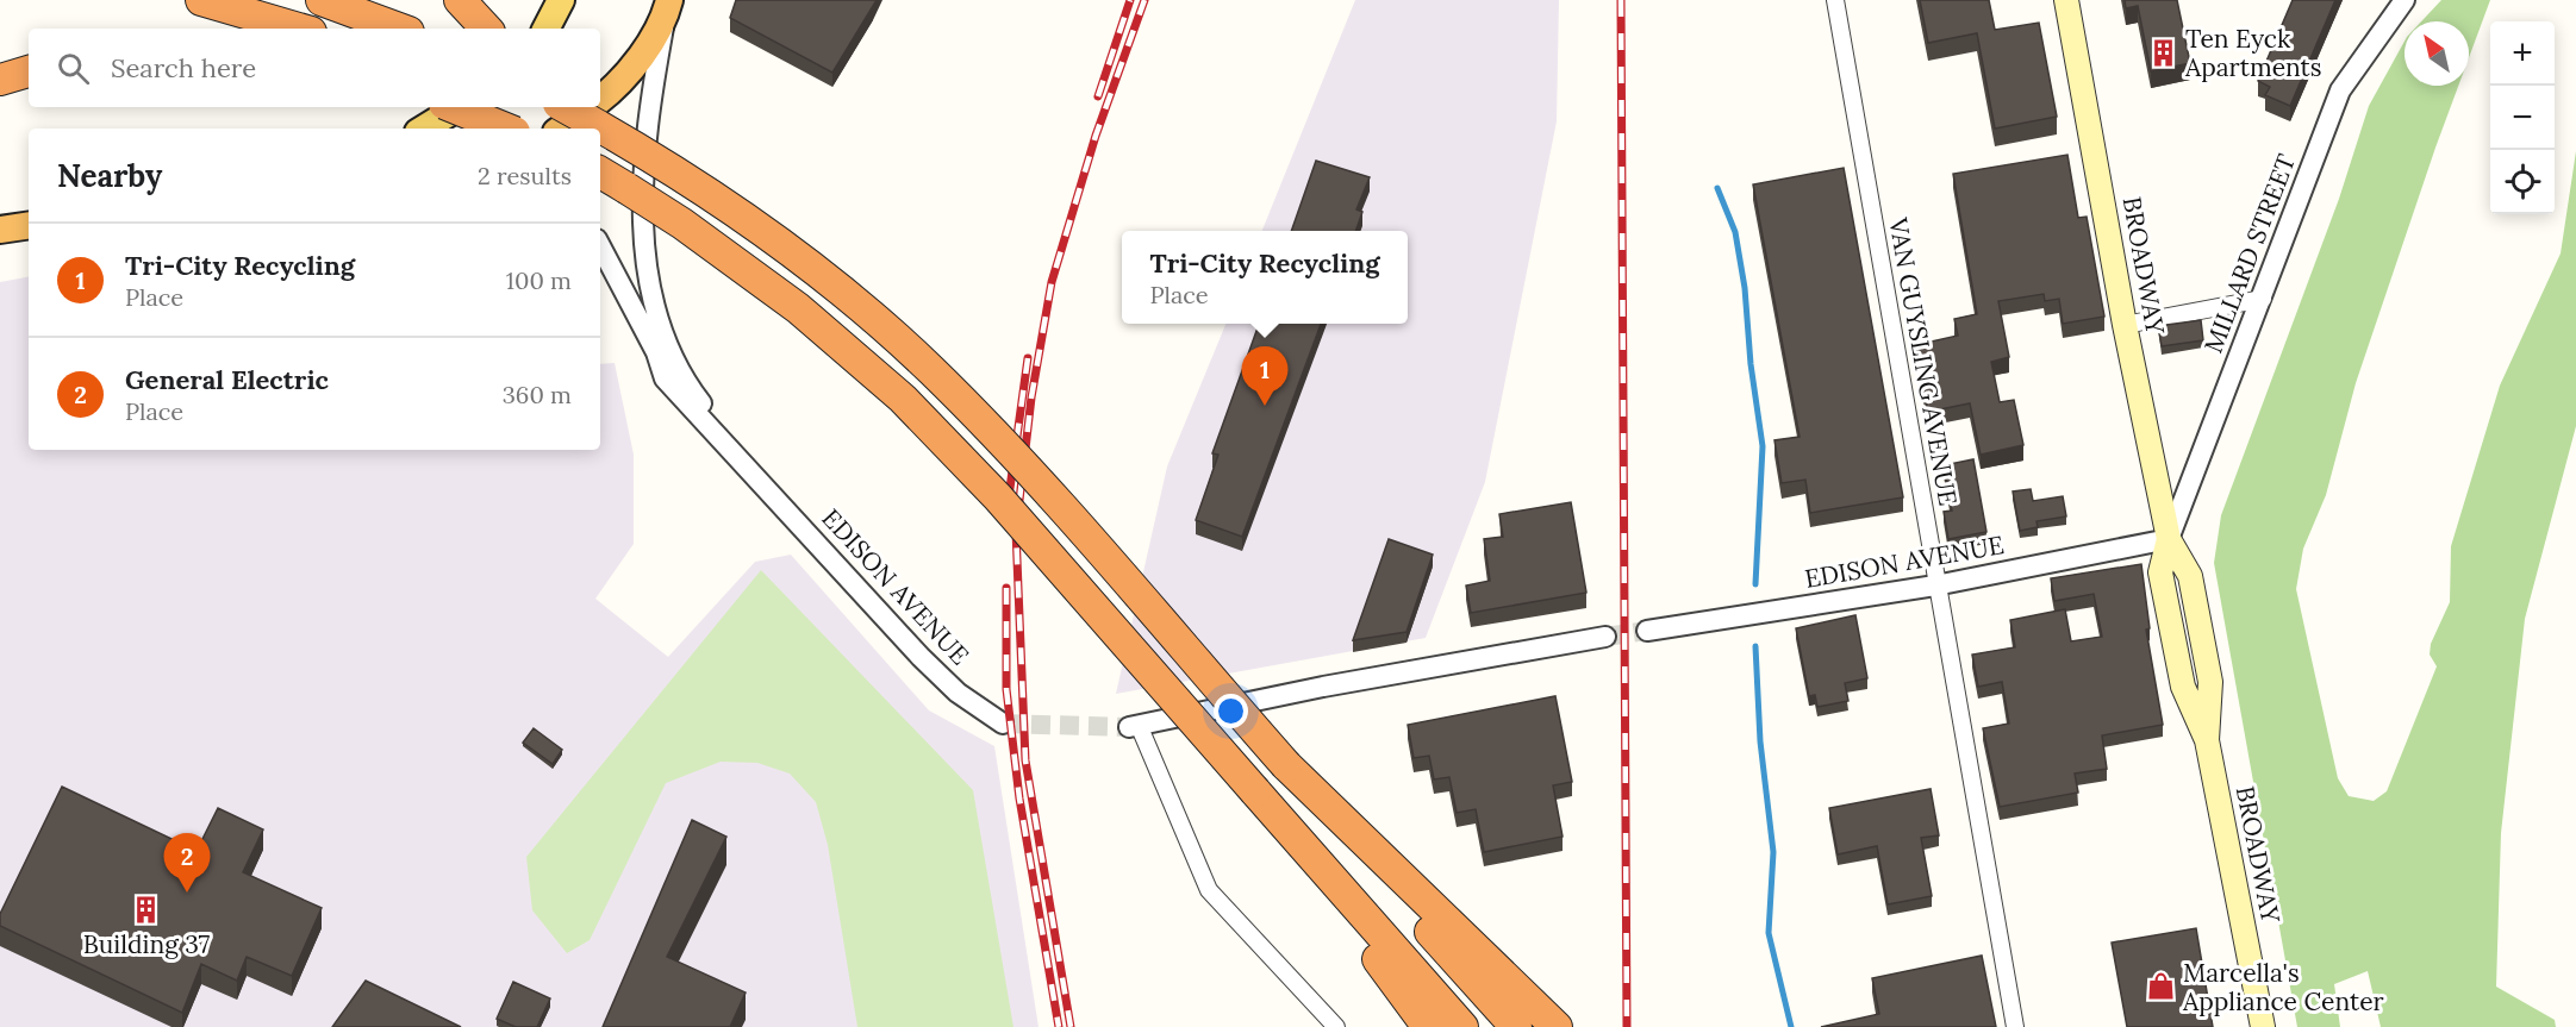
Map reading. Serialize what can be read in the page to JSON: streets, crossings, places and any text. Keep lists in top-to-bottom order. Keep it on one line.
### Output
{"streets":{"main road":["BROADWAY"],"street":["MILLARD STREET","VAN GUYSLING AVENUE","EDISON AVENUE"]},"crossings":[["MILLARD STREET","BROADWAY"],["MILLARD STREET","EDISON AVENUE"],["BROADWAY","EDISON AVENUE"],["VAN GUYSLING AVENUE","EDISON AVENUE"]],"places":{"building":["Ten Eyck Apartments","Building 37"],"shop":["Marcella's Appliance Center"]},"north":"top left","page":{"map_buttons":["+","−"],"search":"Search here","heading":["Nearby","2 results"],"list":[{"mark":"1","name":"Tri-City Recycling","note":"Place","value":"100 m"},{"mark":"2","name":"General Electric","note":"Place","value":"360 m"}],"popup":["Tri-City Recycling","Place"],"pins":["1","2"]}}
